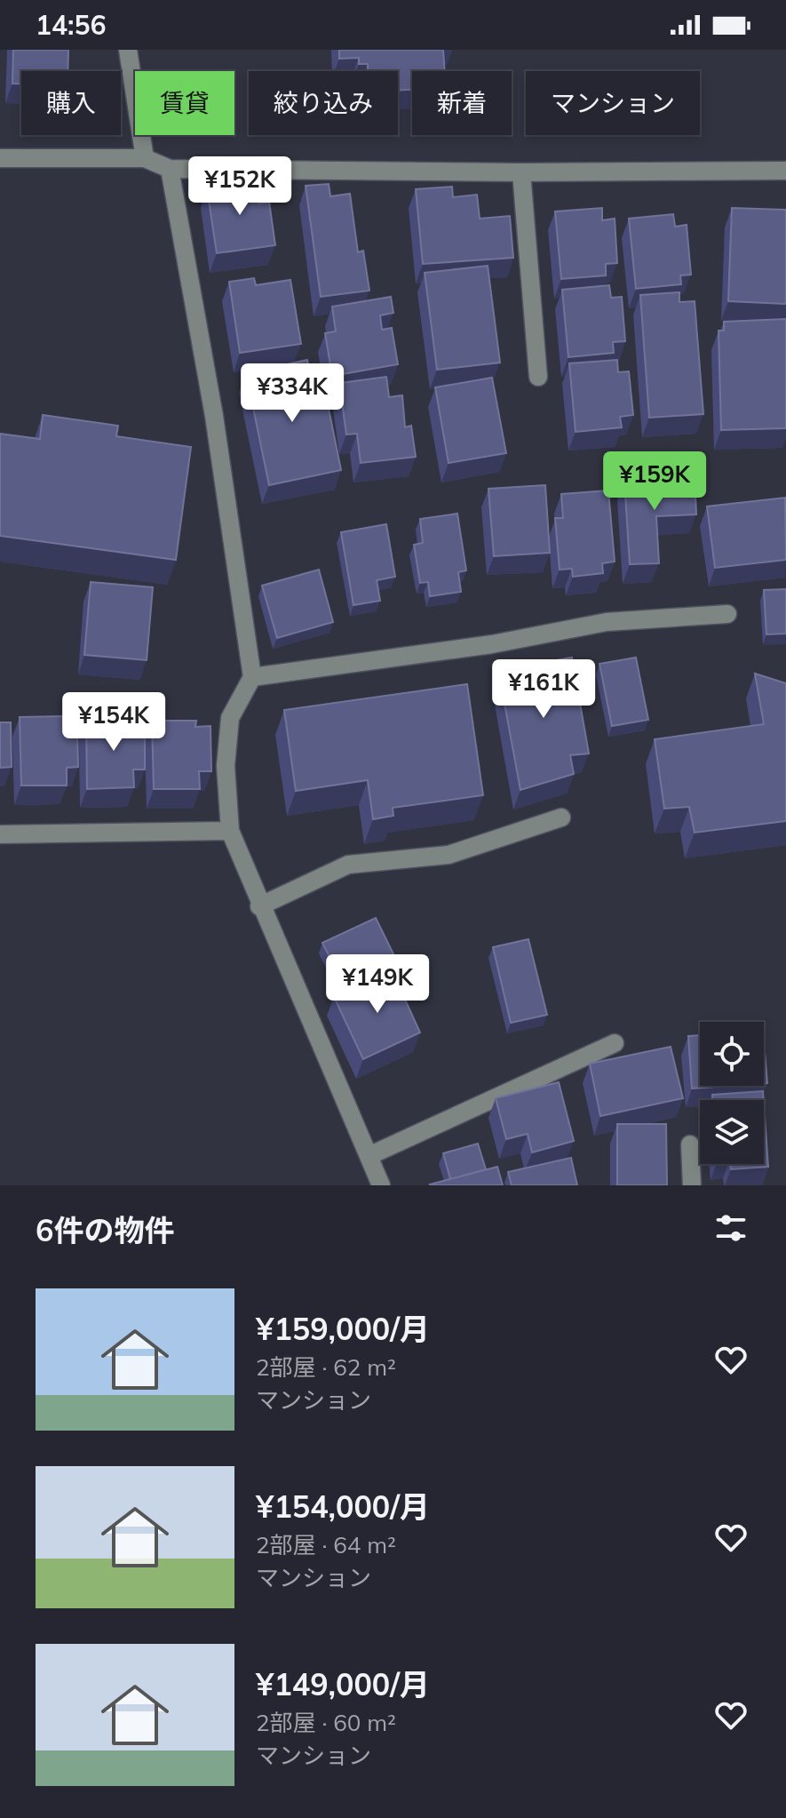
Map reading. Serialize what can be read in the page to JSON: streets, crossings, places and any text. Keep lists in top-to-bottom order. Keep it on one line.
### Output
{"page":{"status":"14:56","chip":["購入","賃貸","絞り込み","新着","マンション"],"price":["¥152K","¥334K","¥159K","¥161K","¥154K","¥149K"],"heading":"6件の物件","list":[{"name":"¥159,000/月","note":"2部屋 · 62 m² · マンション"},{"name":"¥154,000/月","note":"2部屋 · 64 m² · マンション"},{"name":"¥149,000/月","note":"2部屋 · 60 m² · マンション"}]}}
